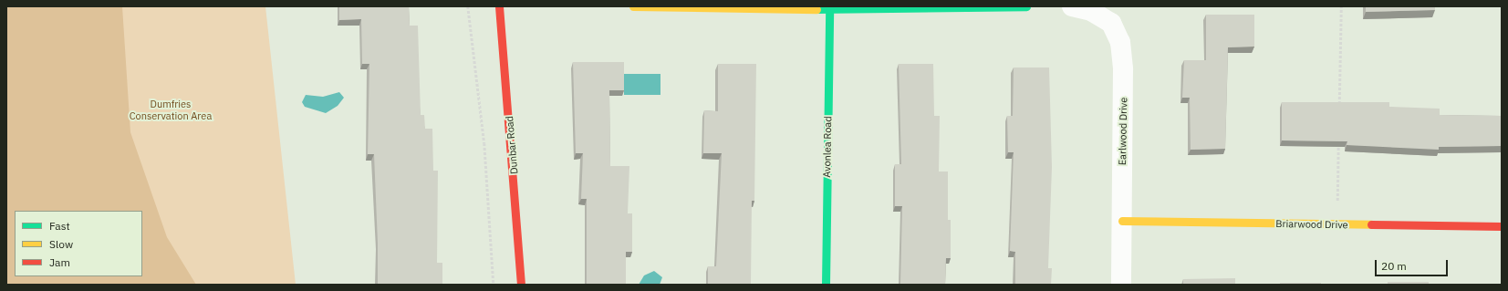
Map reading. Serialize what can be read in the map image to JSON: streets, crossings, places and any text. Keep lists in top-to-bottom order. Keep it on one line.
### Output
{"streets":{"street":["Earlwood Drive","Dunbar Road","Avonlea Road","Briarwood Drive"]},"crossings":[["Earlwood Drive","Briarwood Drive"]],"parks":["Dumfries Conservation Area"],"legend":["Fast","Slow","Jam"],"scale_bar":"20 m"}
